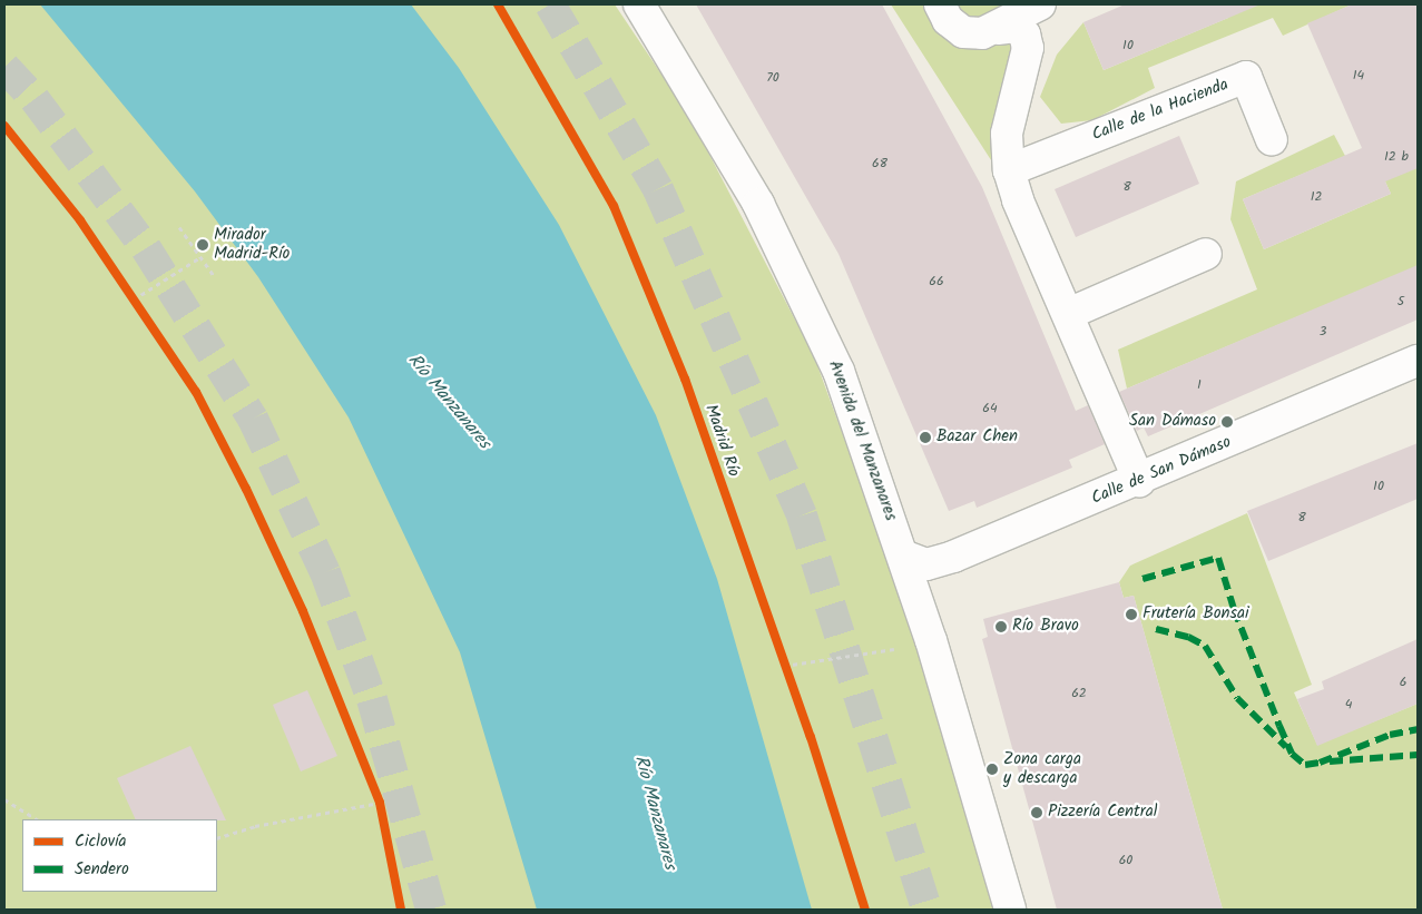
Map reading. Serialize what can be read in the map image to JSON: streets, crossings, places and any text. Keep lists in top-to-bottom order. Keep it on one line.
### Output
{"streets":{"street":["Calle de la Hacienda","Avenida del Manzanares","Calle de San Dámaso"],"cycle path":["Madrid Río"]},"crossings":[["Avenida del Manzanares","Calle de San Dámaso"]],"water":["Río Manzanares"],"places":["Mirador Madrid-Río","San Dámaso","Bazar Chen","Frutería Bonsai","Río Bravo","Zona carga y descarga","Pizzería Central"],"house_numbers":["10","14","70","12 b","68","8","12","66","5","3","1","64","10","8","6","62","4","60"],"legend":["Ciclovía","Sendero"]}
